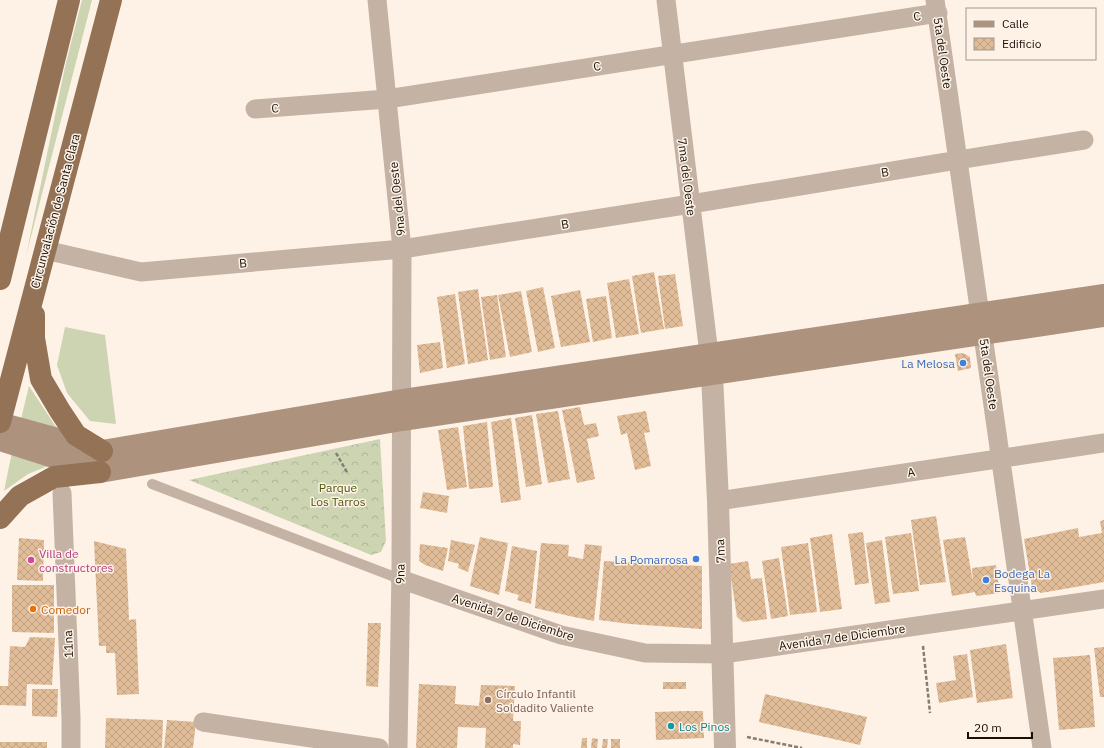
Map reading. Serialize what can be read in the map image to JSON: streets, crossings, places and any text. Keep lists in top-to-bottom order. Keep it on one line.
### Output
{"streets":{"highway":["Circunvalación de Santa Clara"],"street":["C","5ta del Oeste","B","7ma del Oeste","9na del Oeste","A","7ma","9na","Avenida 7 de Diciembre","11na"]},"crossings":[["C","5ta del Oeste"],["C","7ma del Oeste"],["C","9na del Oeste"],["5ta del Oeste","B"],["5ta del Oeste","A"],["5ta del Oeste","Avenida 7 de Diciembre"],["B","7ma del Oeste"],["B","9na del Oeste"],["B","Circunvalación de Santa Clara"],["7ma del Oeste","7ma"],["9na del Oeste","9na"],["A","7ma"],["7ma","Avenida 7 de Diciembre"],["9na","Avenida 7 de Diciembre"]],"parks":["Parque Los Tarros"],"places":["La Melosa","La Pomarrosa","Villa de constructores","Bodega La Esquina","Comedor","Círculo Infantil Soldadito Valiente","Los Pinos"],"legend":["Calle","Edificio"],"scale_bar":"20 m"}
